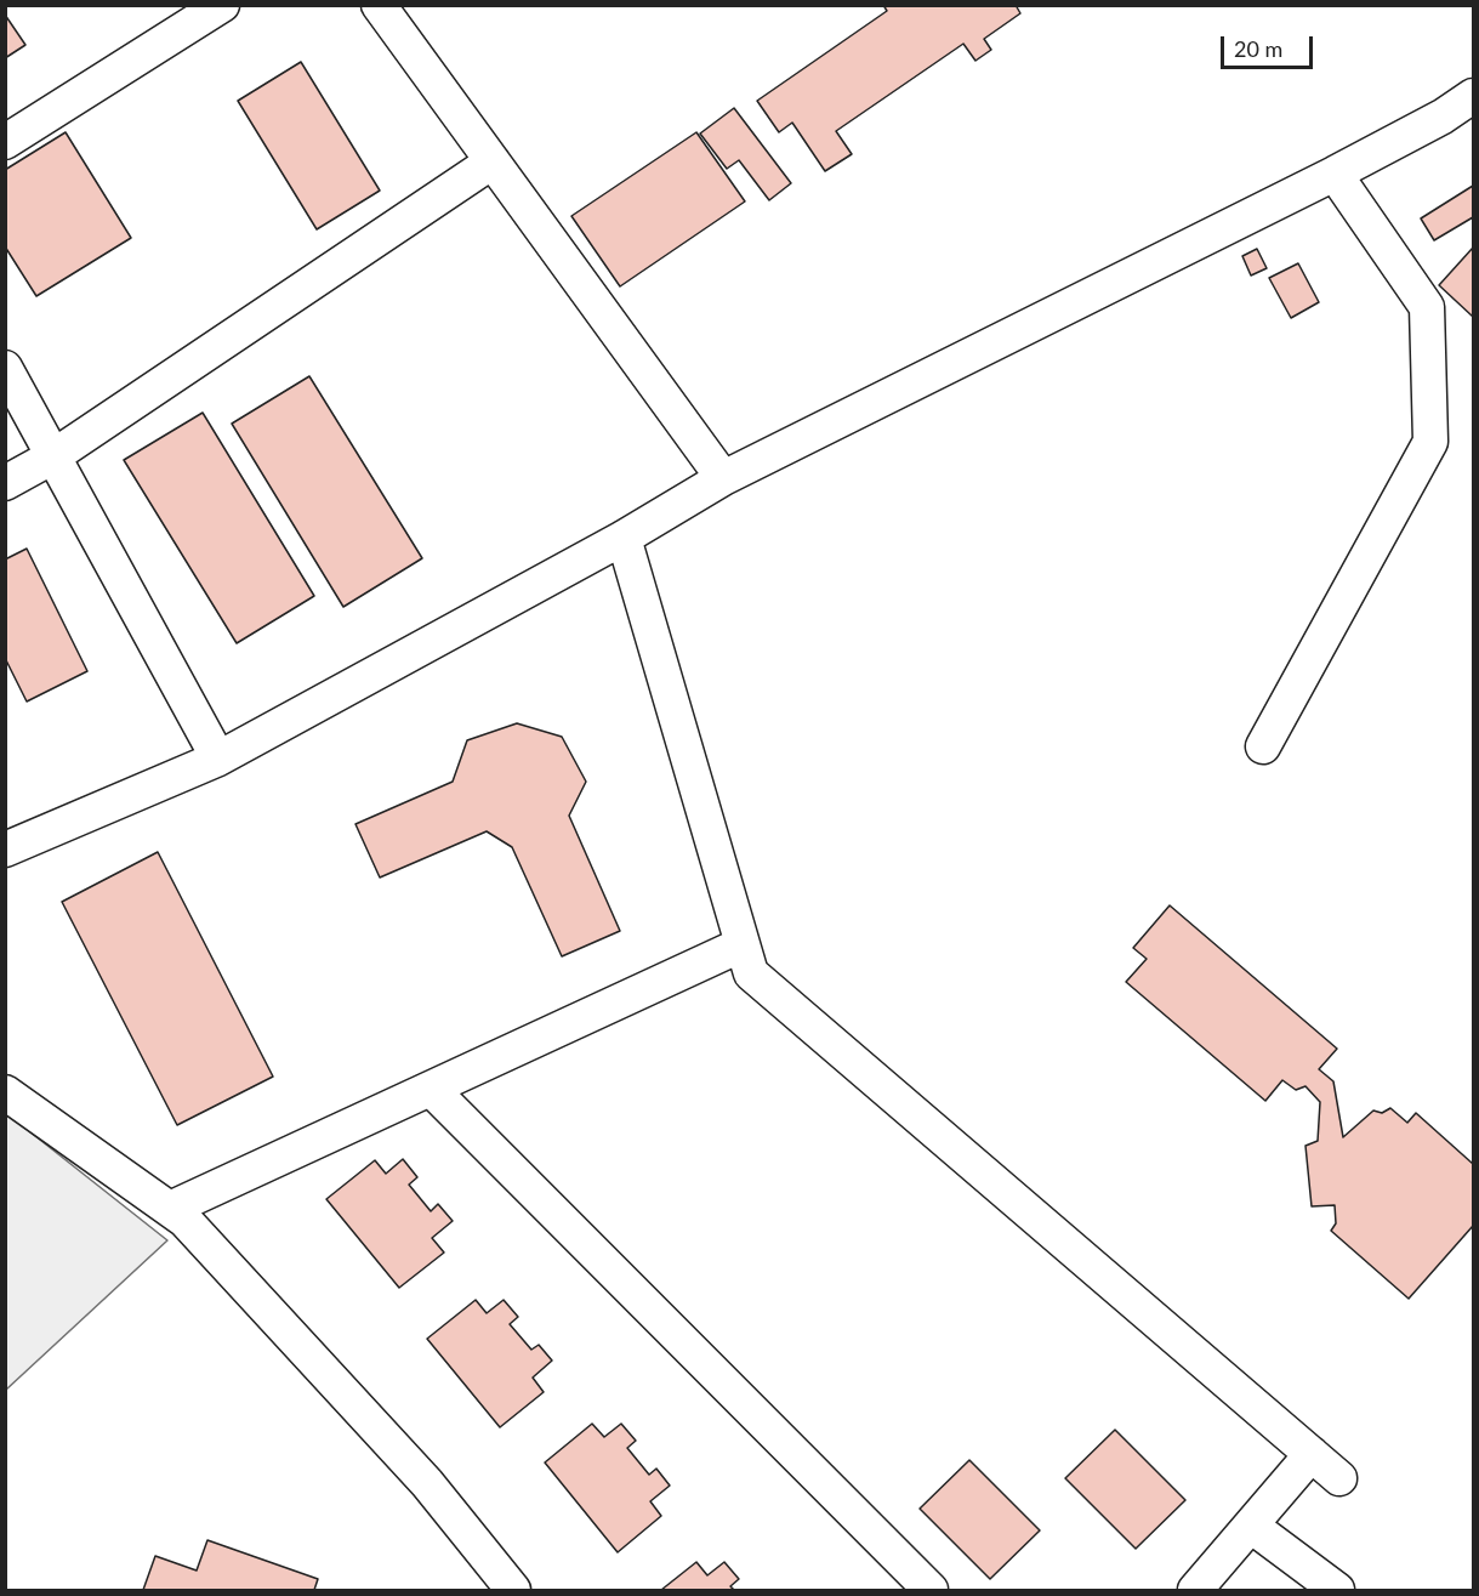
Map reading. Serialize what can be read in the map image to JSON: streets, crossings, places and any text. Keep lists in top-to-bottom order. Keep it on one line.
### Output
{"scale_bar":"20 m"}
